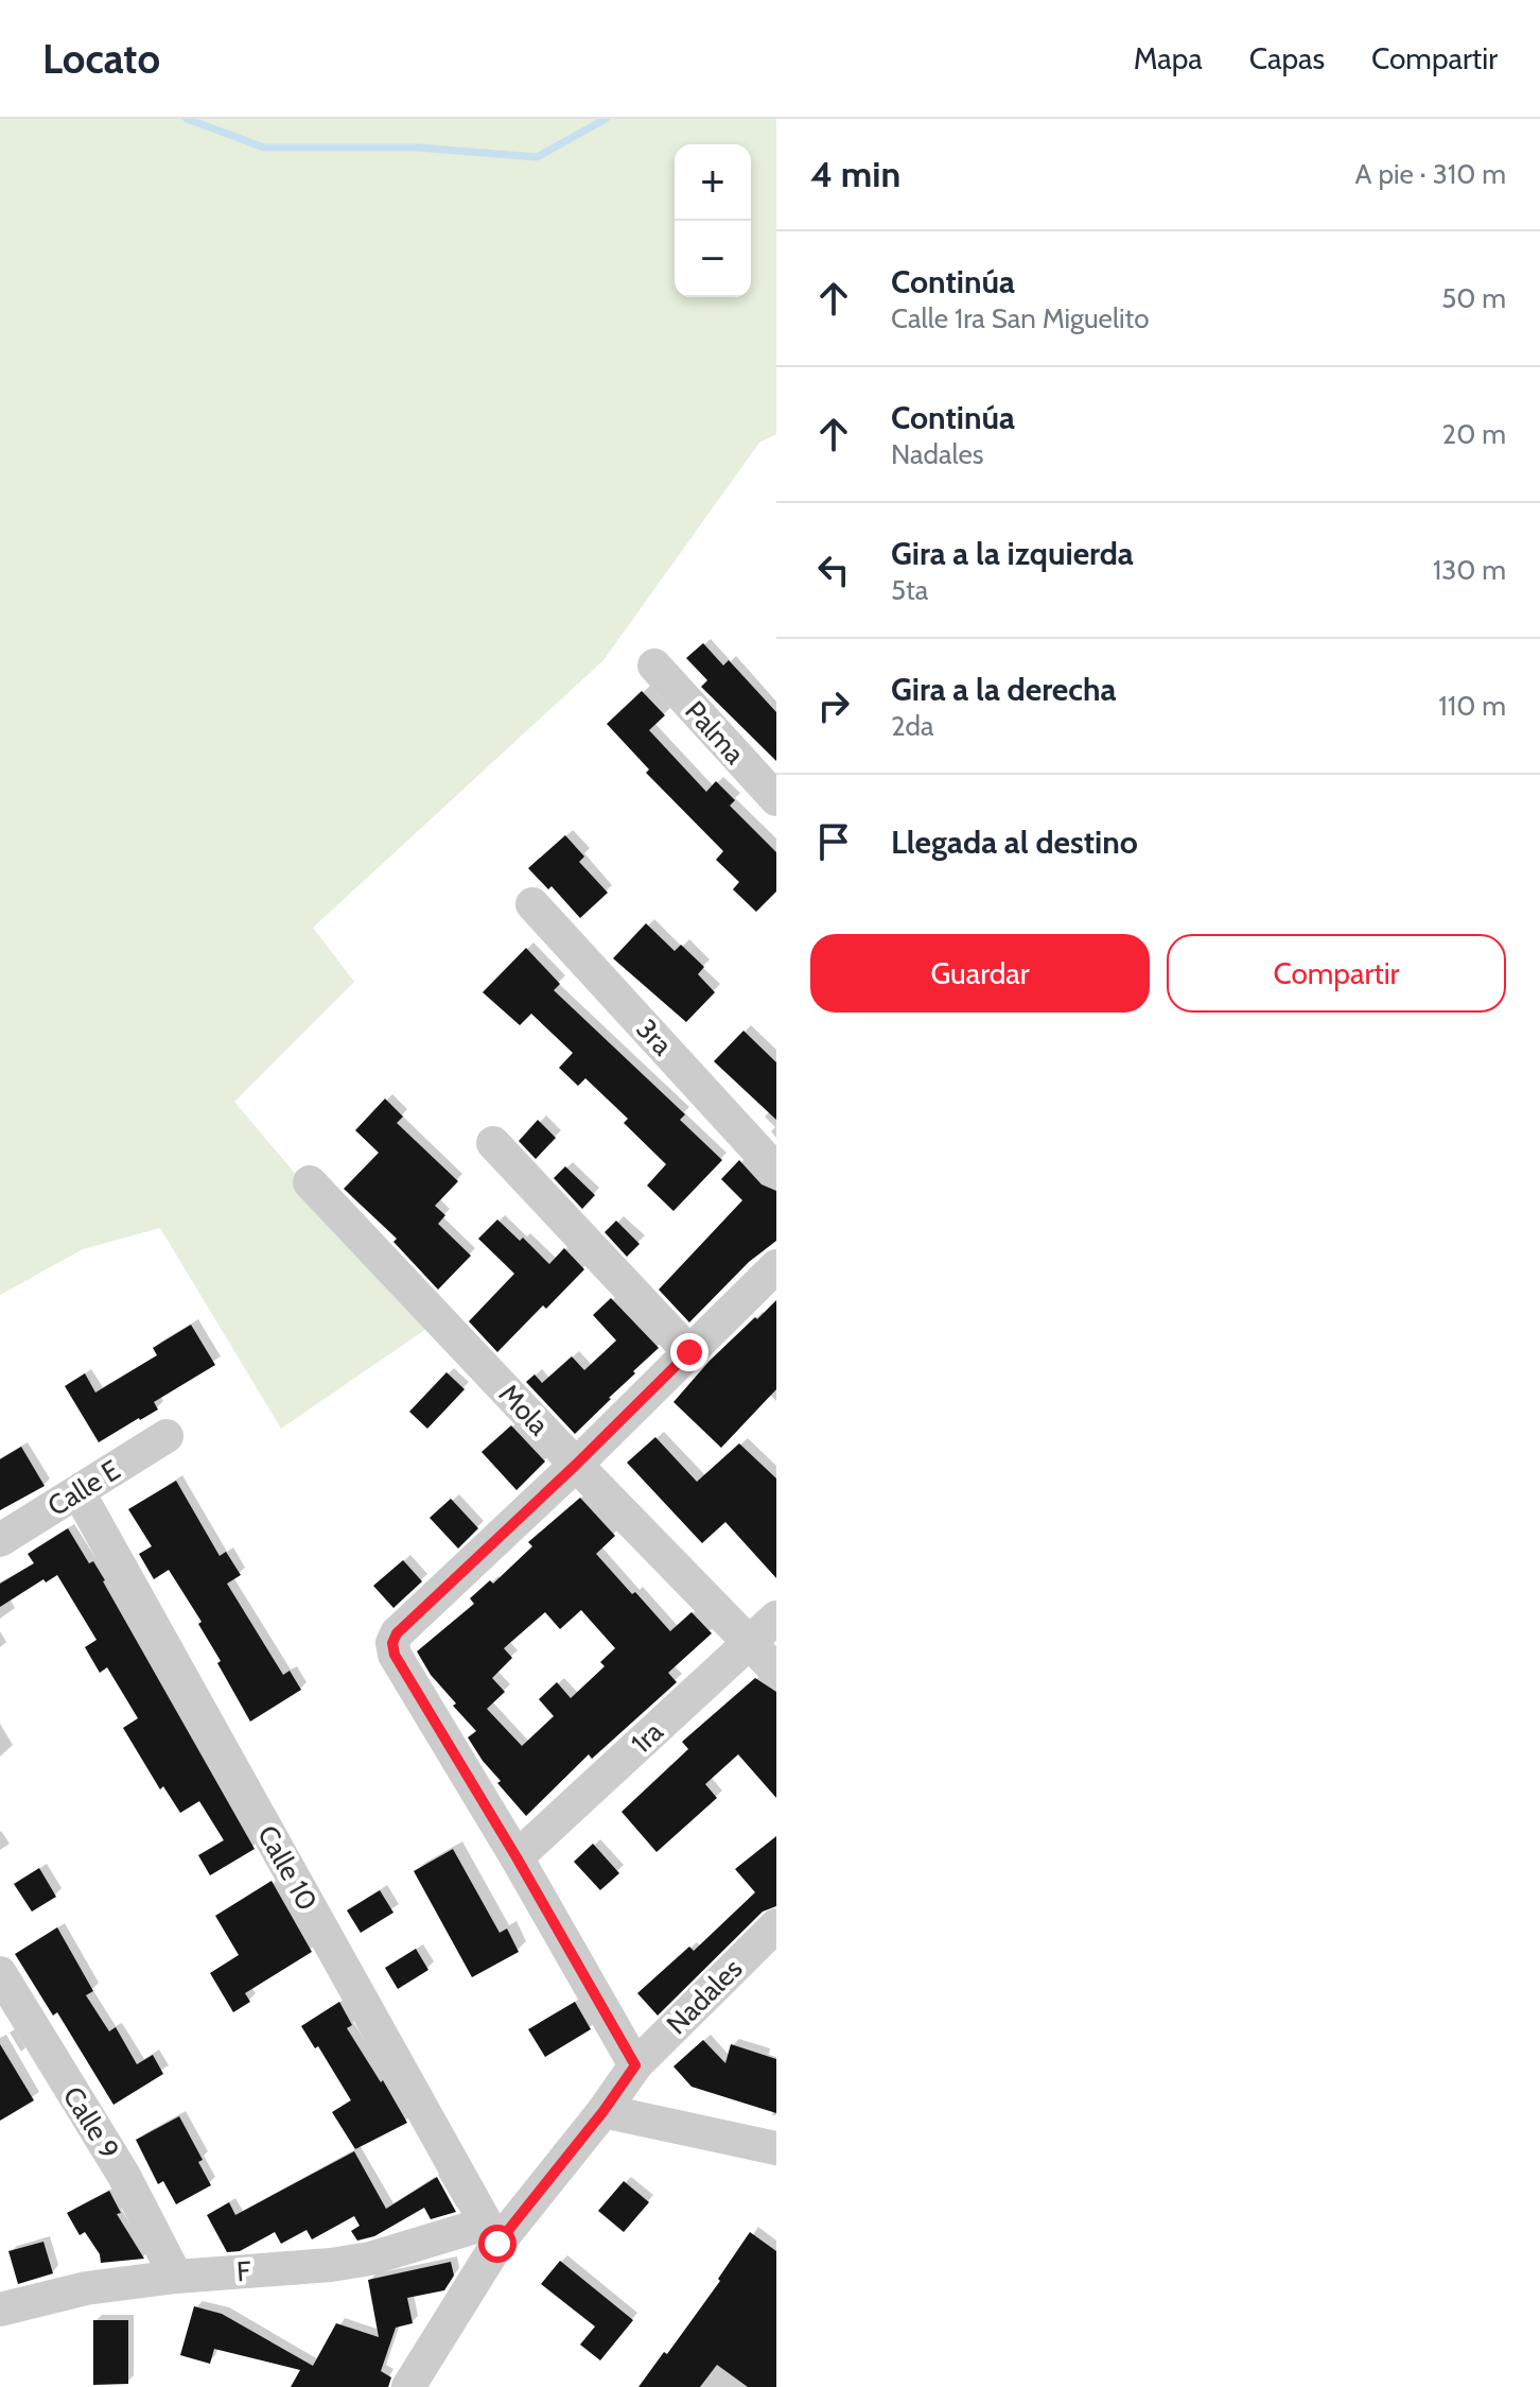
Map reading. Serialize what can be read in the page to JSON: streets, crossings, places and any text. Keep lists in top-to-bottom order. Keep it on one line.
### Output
{"streets":{"street":["Palma","3ra","Mola","Calle E","1ra","Calle 10","Nadales","Calle 9","F"]},"crossings":[["Mola","1ra"],["Calle E","Calle 10"],["Calle 10","Nadales"],["Calle 10","F"],["Nadales","F"],["Calle 9","F"]],"page":{"header":"Locato","nav":["Mapa","Capas","Compartir"],"heading":["4 min","A pie · 310 m"],"map_buttons":["+","−"],"list":[["Continúa","Calle 1ra San Miguelito","50 m"],["Continúa","Nadales","20 m"],["Gira a la izquierda","5ta","130 m"],["Gira a la derecha","2da","110 m"],"Llegada al destino"],"buttons":["Guardar","Compartir"]}}
